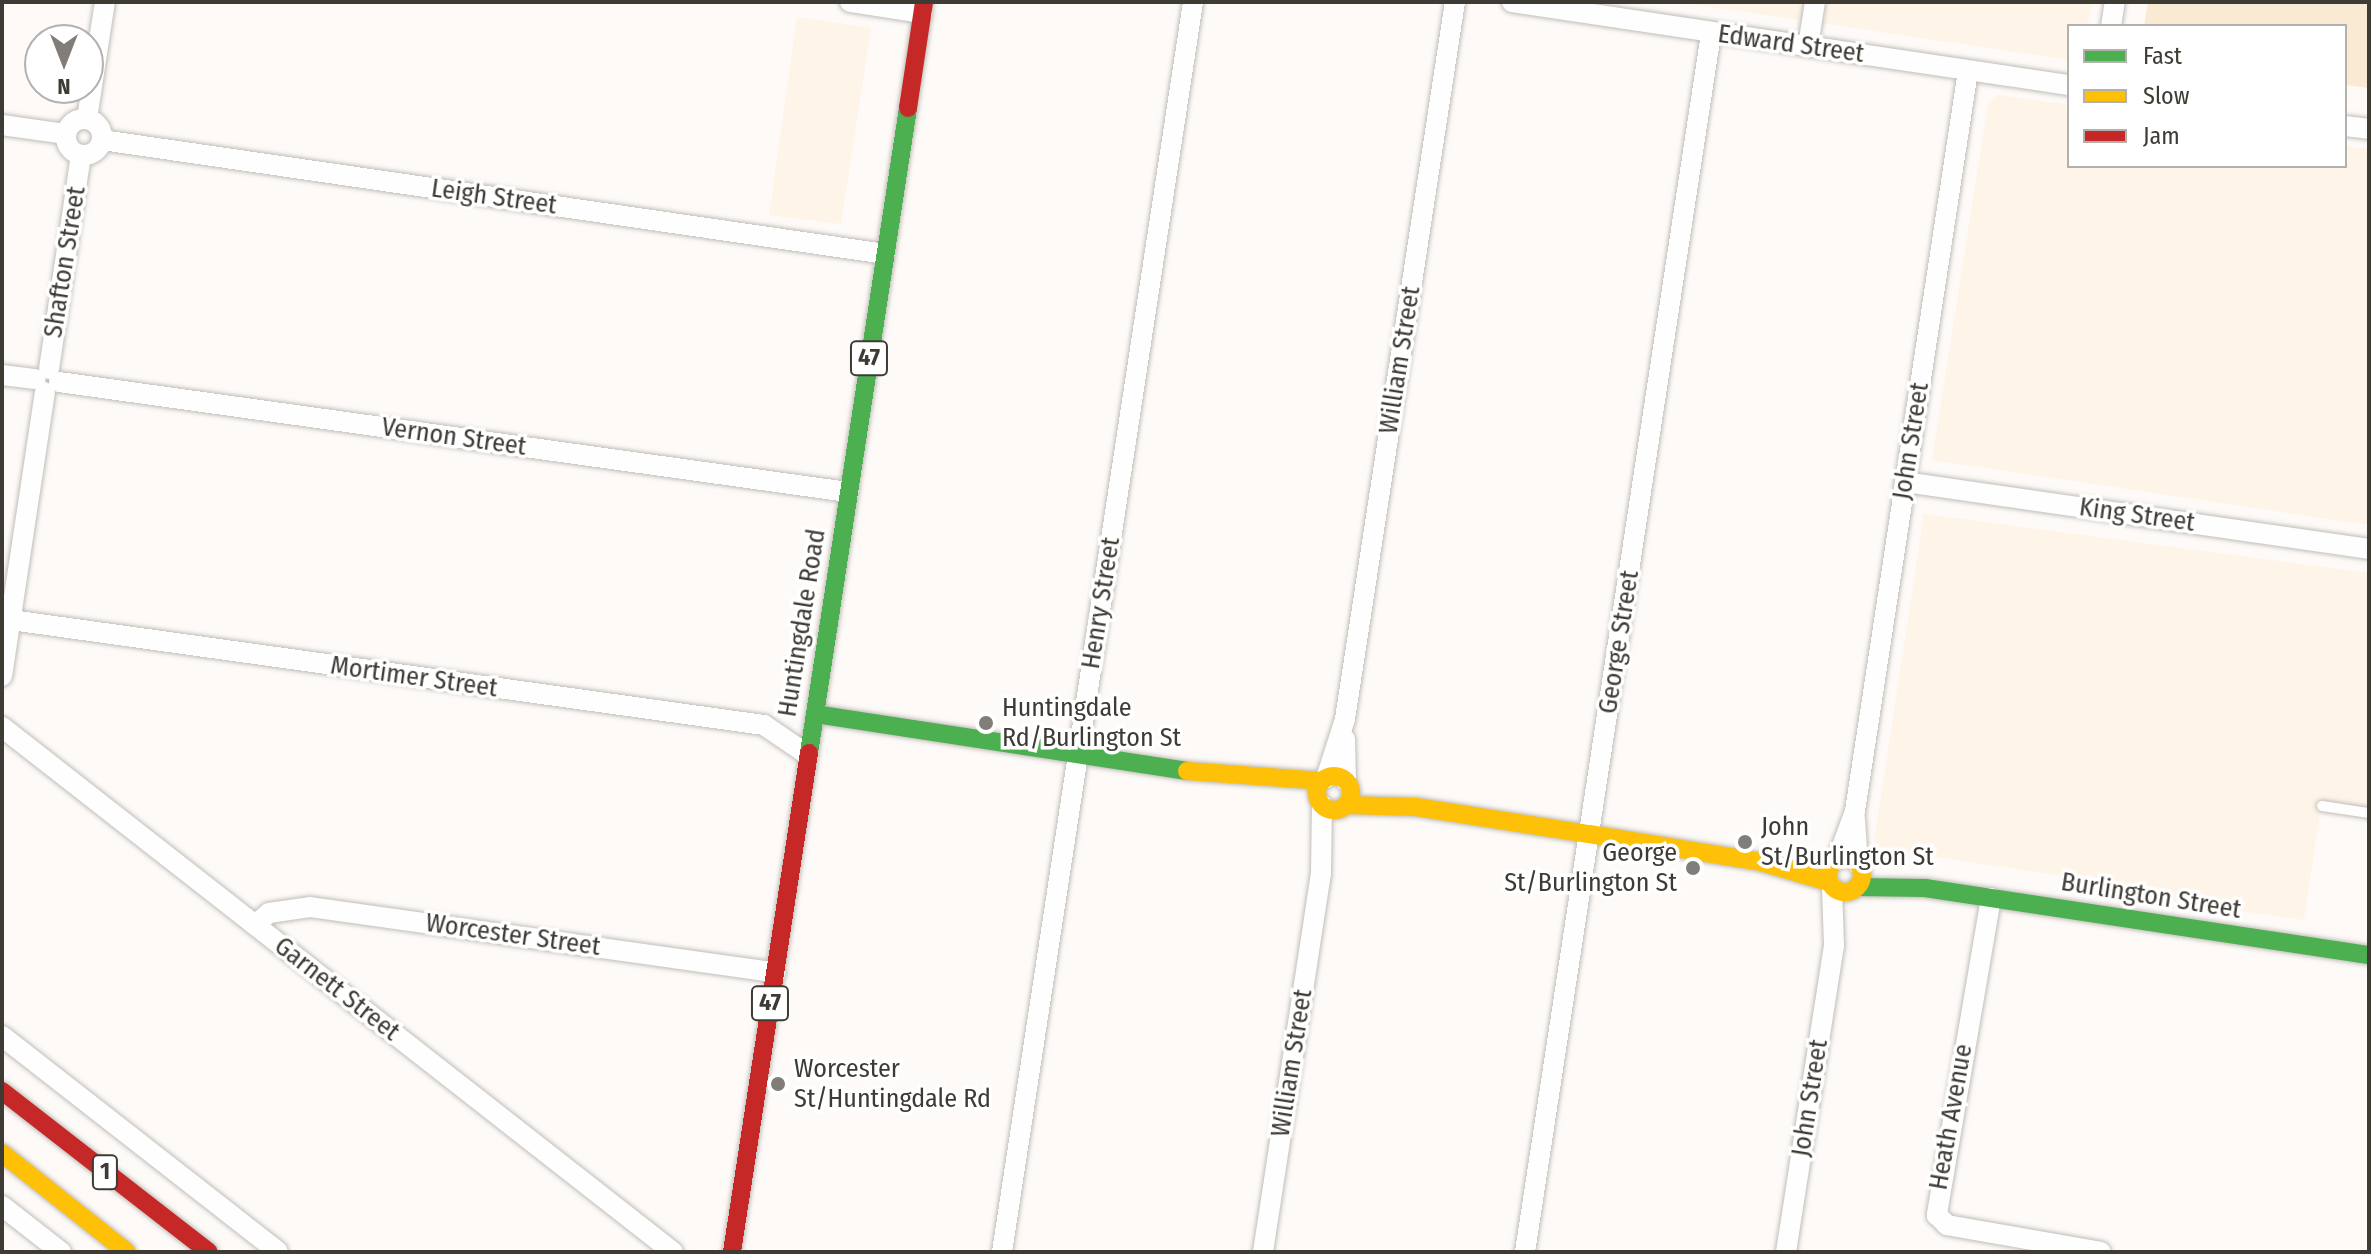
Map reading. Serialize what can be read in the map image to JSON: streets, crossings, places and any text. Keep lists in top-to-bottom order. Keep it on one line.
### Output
{"streets":{"main road":["47","Huntingdale Road","Burlington Street","1"],"street":["Edward Street","Leigh Street","Shafton Street","William Street","Vernon Street","John Street","King Street","Henry Street","George Street","Mortimer Street","Worcester Street","Garnett Street","Heath Avenue"]},"crossings":[["Edward Street","John Street"],["Edward Street","George Street"],["Leigh Street","Huntingdale Road"],["Shafton Street","Vernon Street"],["Shafton Street","Mortimer Street"],["William Street","Burlington Street"],["Vernon Street","Huntingdale Road"],["John Street","King Street"],["John Street","Burlington Street"],["Henry Street","Burlington Street"],["Huntingdale Road","Mortimer Street"],["Huntingdale Road","Burlington Street"],["Huntingdale Road","Worcester Street"],["George Street","Burlington Street"],["Burlington Street","Heath Avenue"],["Worcester Street","Garnett Street"]],"places":["Huntingdale Rd/Burlington St","John St/Burlington St","George St/Burlington St","Worcester St/Huntingdale Rd"],"legend":["Fast","Slow","Jam"],"north":"bottom"}
